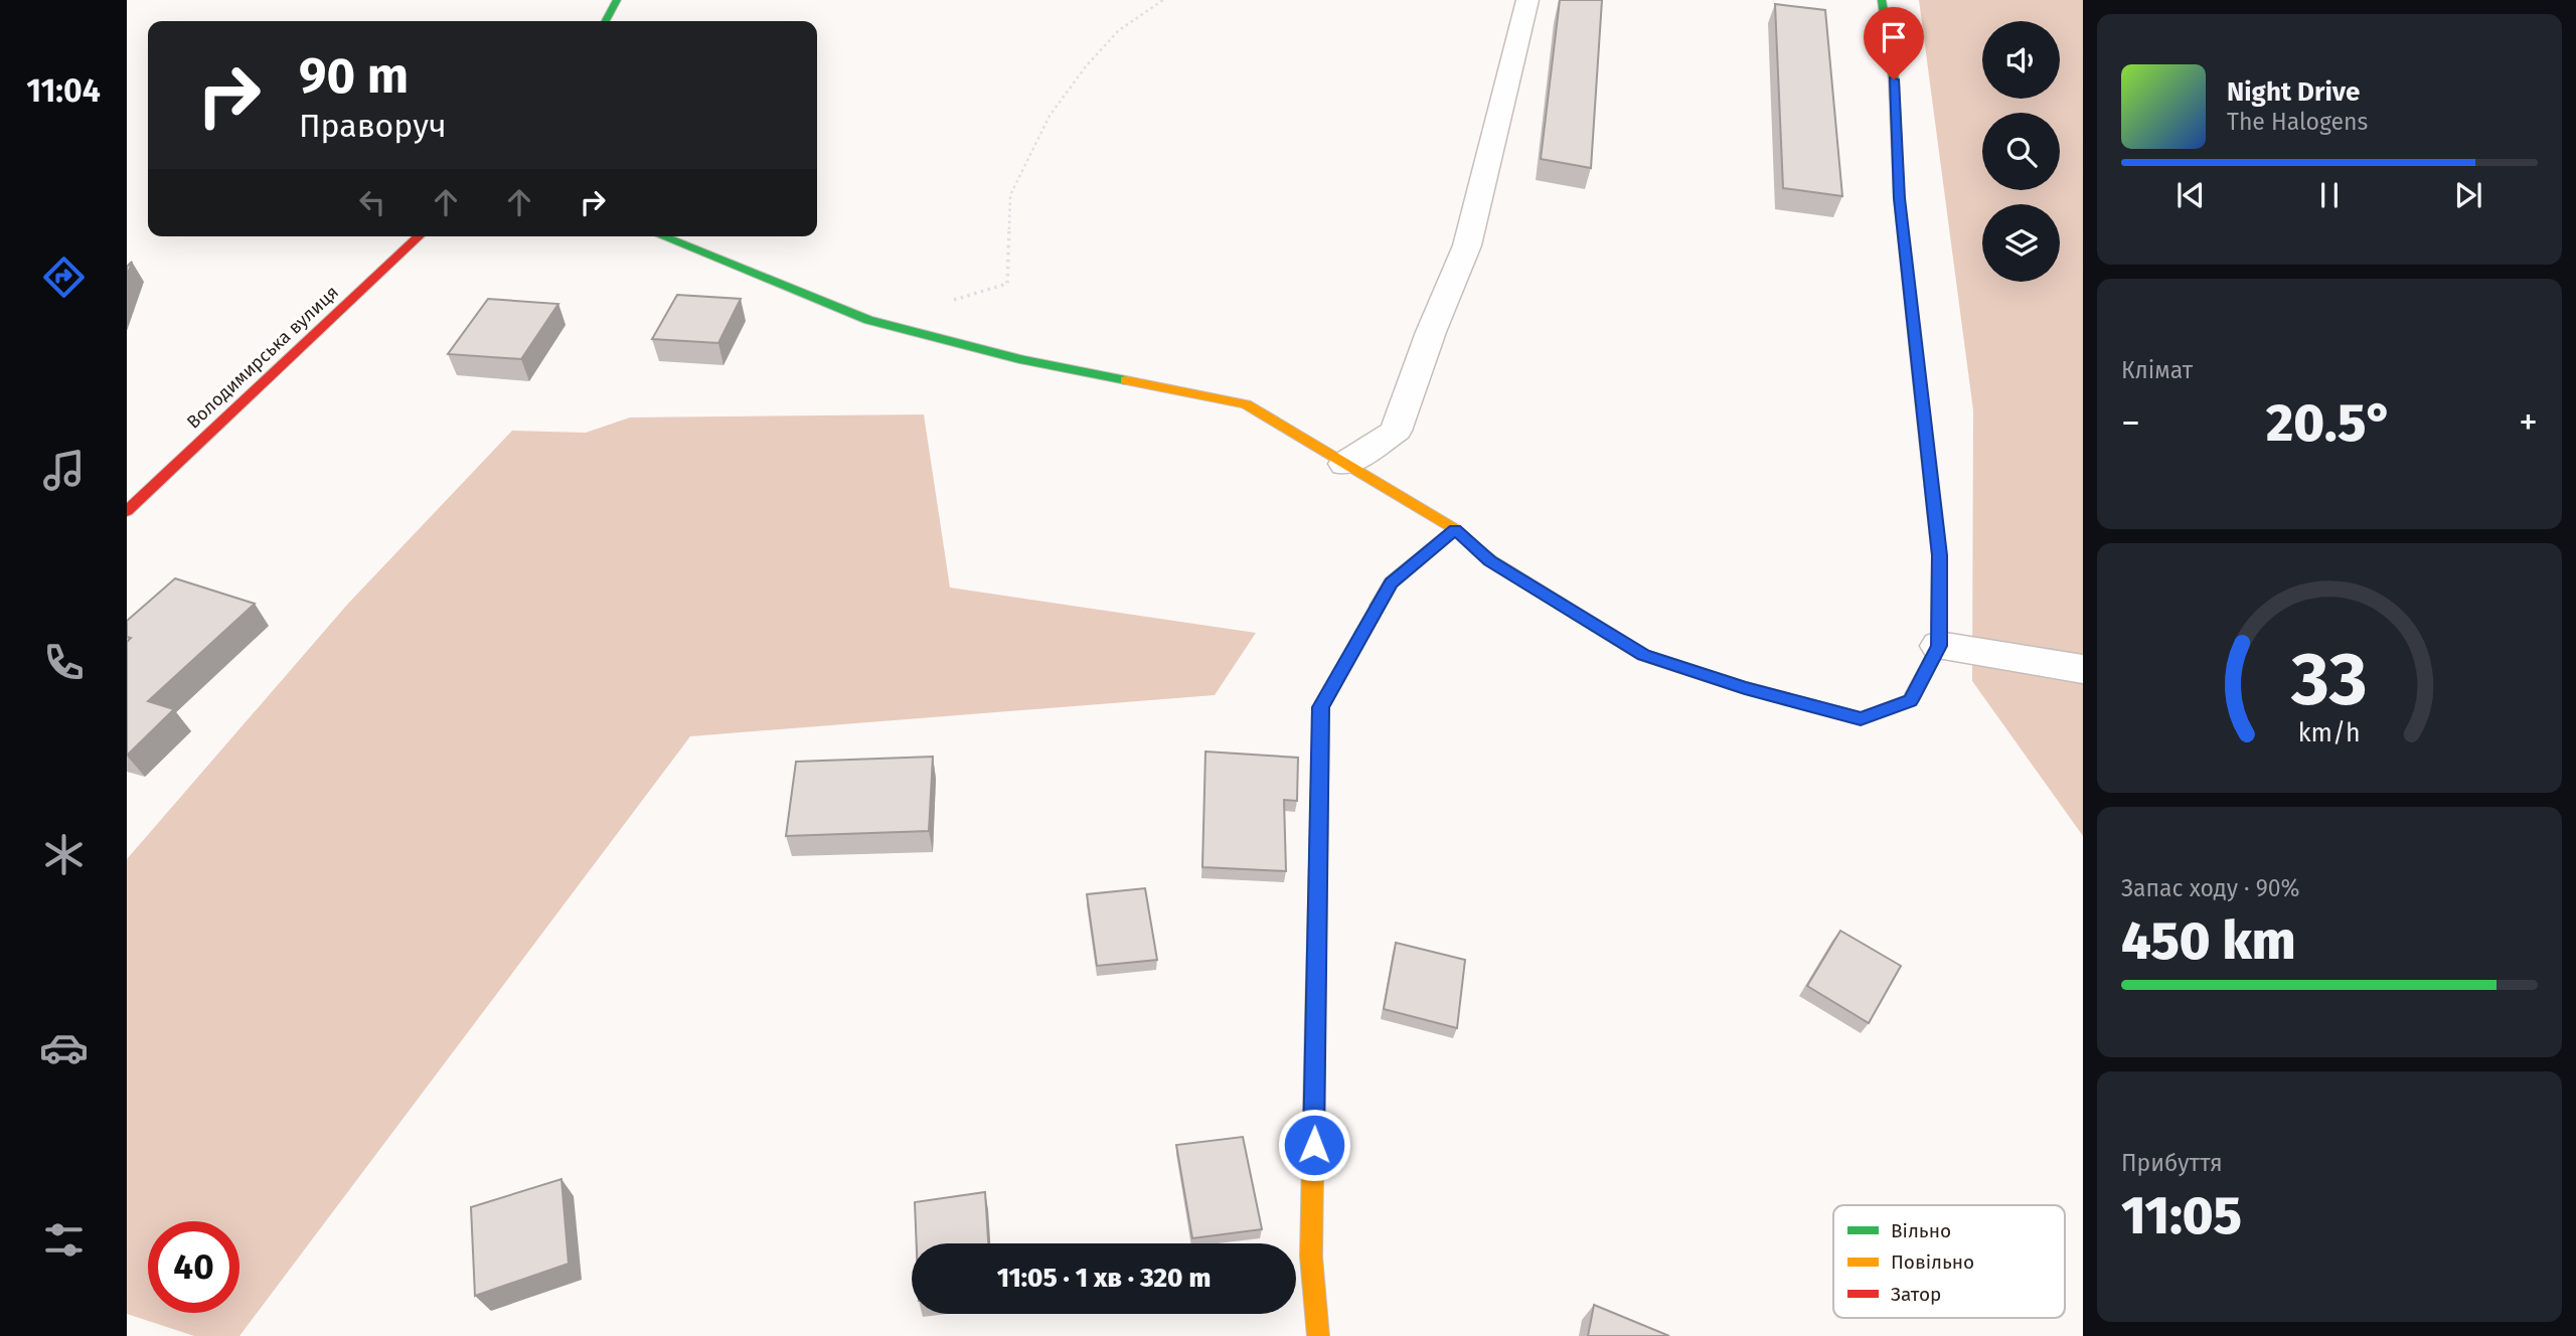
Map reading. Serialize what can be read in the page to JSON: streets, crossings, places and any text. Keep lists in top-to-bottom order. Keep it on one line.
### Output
{"streets":{"street":["Володимирська вулиця"]},"legend":["Вільно","Повільно","Затор"],"page":{"tabs":"11:04","turn":["90 m","Праворуч"],"song":["Night Drive","The Halogens"],"tile":["Клімат",["Запас ходу · 90%","450 km"],["Прибуття","11:05"]],"heat":["−","20.5°","+"],"limit":"40","trip":"11:05 · 1 хв · 320 m","gauge":["33","km/h"]}}
